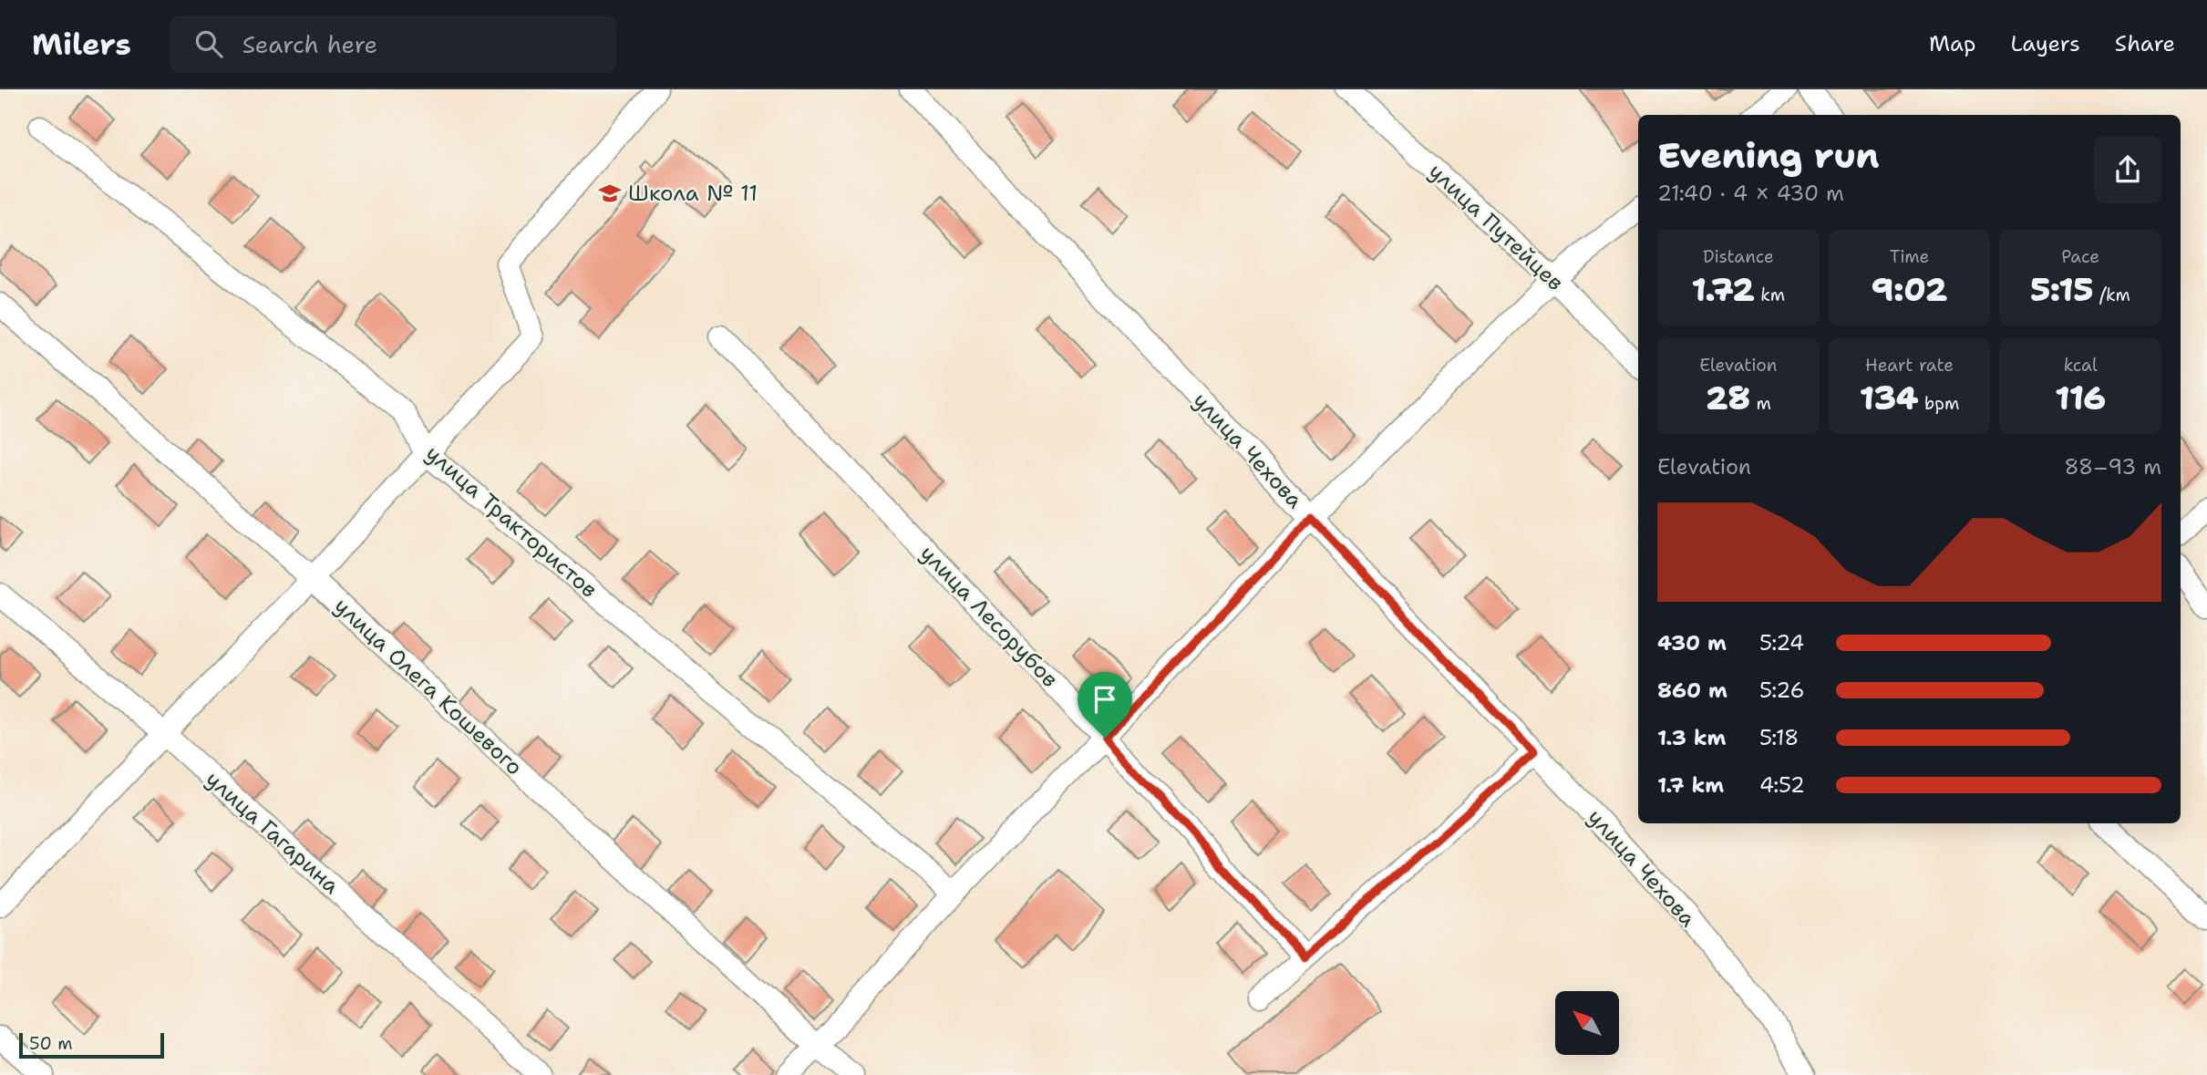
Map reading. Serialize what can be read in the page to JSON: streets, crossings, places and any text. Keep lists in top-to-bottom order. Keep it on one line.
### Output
{"streets":{"street":["улица Путейцев","улица Чехова","улица Трактористов","улица Лесорубов","улица Олега Кошевого","улица Гагарина"]},"places":{"school or university":["Школа № 11"]},"scale_bar":"50 m","north":"top left","page":{"header":"Milers","search":"Search here","nav":["Map","Layers","Share"],"heading":["Evening run","21:40 · 4 × 430 m"],"stats":[["Distance","1.72 km"],["Time","9:02"],["Pace","5:15 /km"],["Elevation","28 m"],["Heart rate","134 bpm"],["kcal","116"]],"chart":["Elevation","88–93 m"],"list":[{"name":"430 m","note":"5:24"},{"name":"860 m","note":"5:26"},{"name":"1.3 km","note":"5:18"},{"name":"1.7 km","note":"4:52"}],"scale":"50 m"}}
